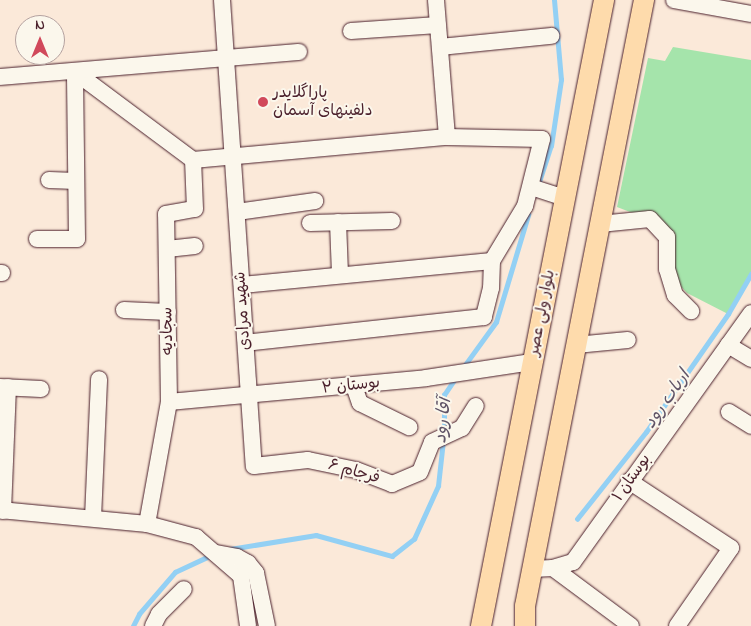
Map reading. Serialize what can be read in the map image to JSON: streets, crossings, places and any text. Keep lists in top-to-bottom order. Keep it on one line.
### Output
{"streets":{"main road":["بلوار ولی عصر"],"street":["شهید مرادی","سجادیه","بوستان ۲","فرجام ۶","بوستان ۱"]},"crossings":[["شهید مرادی","بوستان ۲"],["شهید مرادی","فرجام ۶"],["بلوار ولی عصر","بوستان ۲"],["سجادیه","بوستان ۲"]],"water":["ارباب رود","آقا رود"],"places":["پاراگلایدر دلفینهای آسمان"],"north":"top"}
